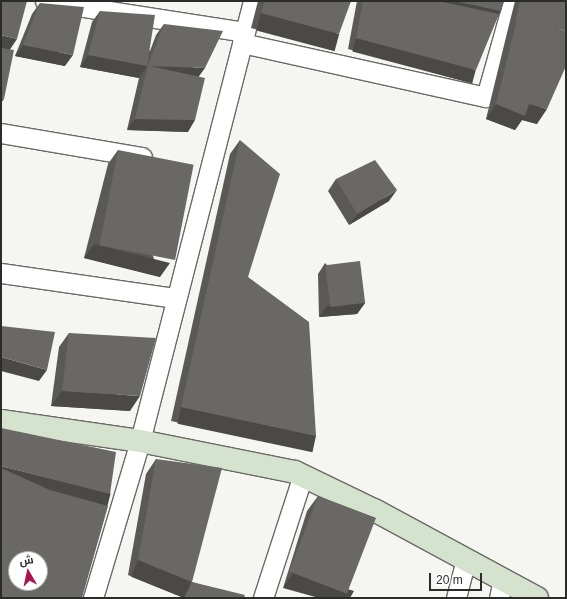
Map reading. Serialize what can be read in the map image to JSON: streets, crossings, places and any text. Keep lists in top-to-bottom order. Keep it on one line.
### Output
{"scale_bar":"20 m","north":"top"}
